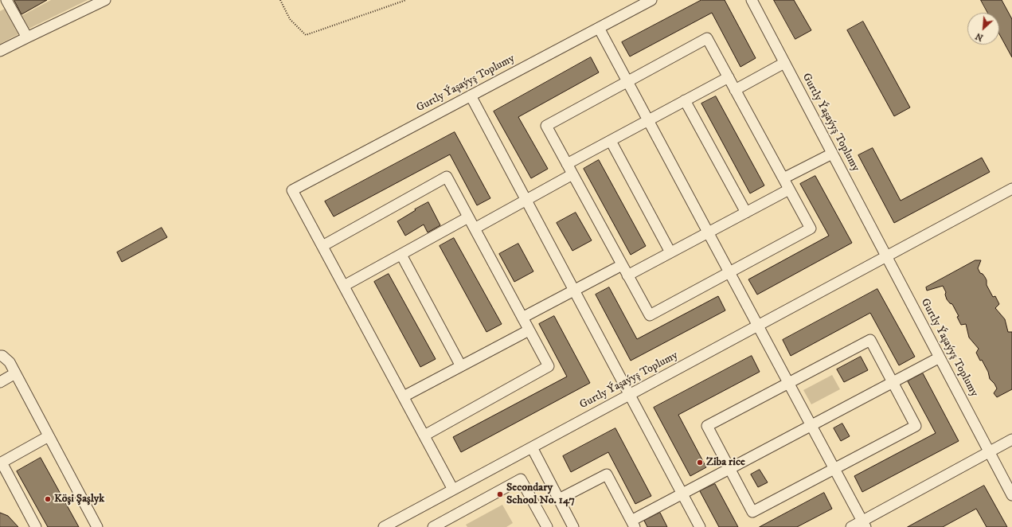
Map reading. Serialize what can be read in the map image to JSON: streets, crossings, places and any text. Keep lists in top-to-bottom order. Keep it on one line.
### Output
{"streets":{"street":["Gurtly Ýaşaýyş Toplumy"]},"places":["Ziba rice","Secondary School No. 147","Köşi Şaşlyk"],"north":"bottom left"}
